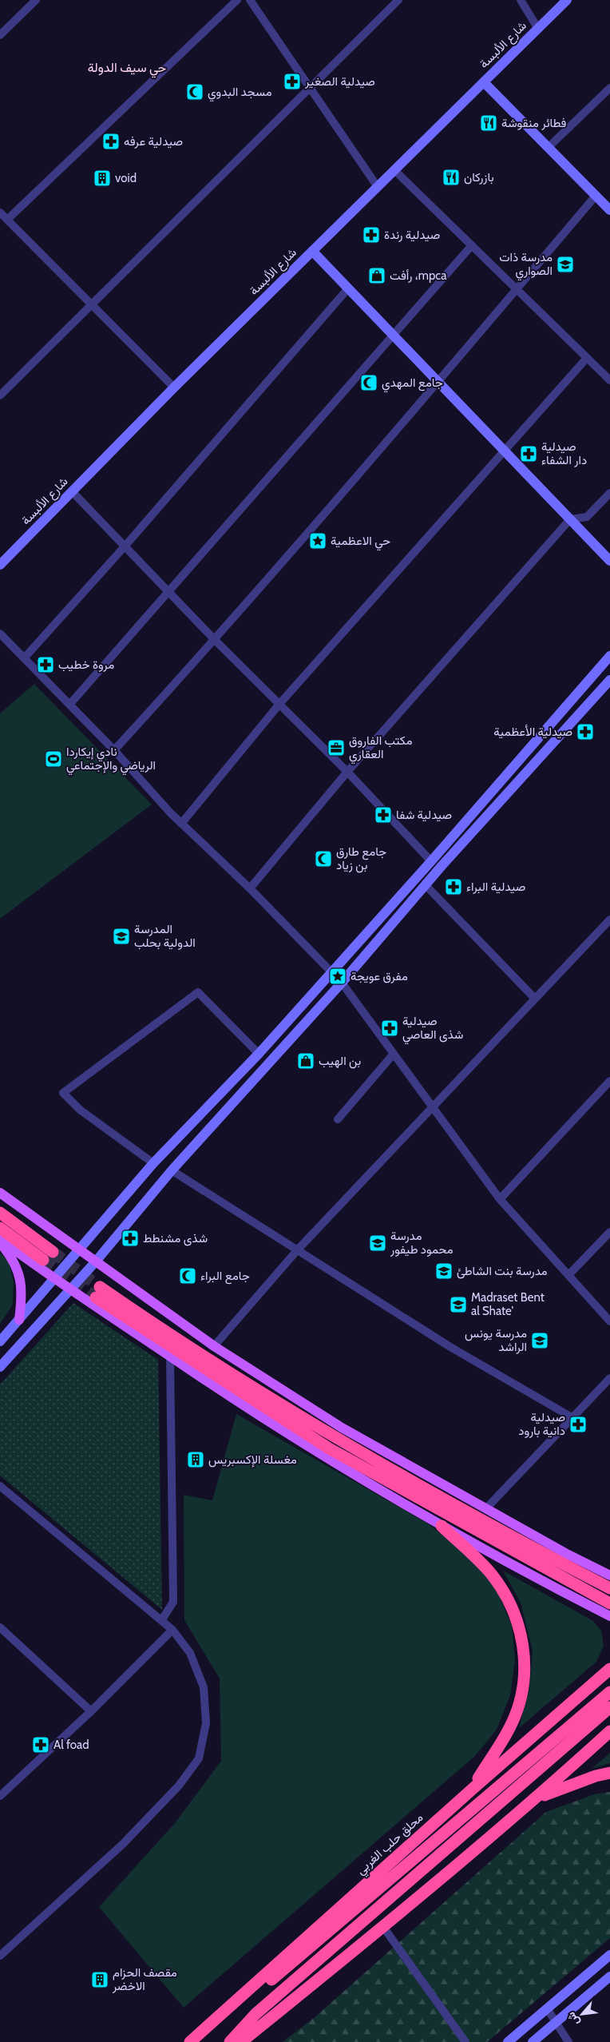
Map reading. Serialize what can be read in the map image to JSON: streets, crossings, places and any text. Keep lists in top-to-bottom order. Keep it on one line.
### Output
{"streets":{"highway":["محلق حلب الغربي"],"street":["شارع الألبسة"]},"districts":["حي سيف الدولة"],"places":{"pharmacy":["صيدلية الصغير","صيدلية عرفه","صيدلية رندة","صيدلية دار الشفاء","مروة خطيب","صيدلية الأعظمية","صيدلية شفا","صيدلية البراء","صيدلية شذى العاصي","شذى مشنطط","صيدلية دانية بارود","Al foad"],"mosque":["مسجد البدوي","جامع المهدي","جامع طارق بن زياد","جامع البراء"],"restaurant":["فطائر منقوشة","بازركان"],"building":["void","مغسلة الإكسبريس","مقصف الحزام الاخضر"],"school or university":["مدرسة ذات الصواري","المدرسة الدولية بحلب","مدرسة محمود طيفور","مدرسة بنت الشاطئ","Madraset Bent al Shate'","مدرسة يونس الراشد"],"shop":["رأفت ،mpca","بن الهيب"],"place":["حي الاعظمية","مفرق عويجة"],"office":["مكتب الفاروق العقاري"],"sports":["نادي إيكاردا الرياضي والإجتماعي"]},"north":"bottom left"}
